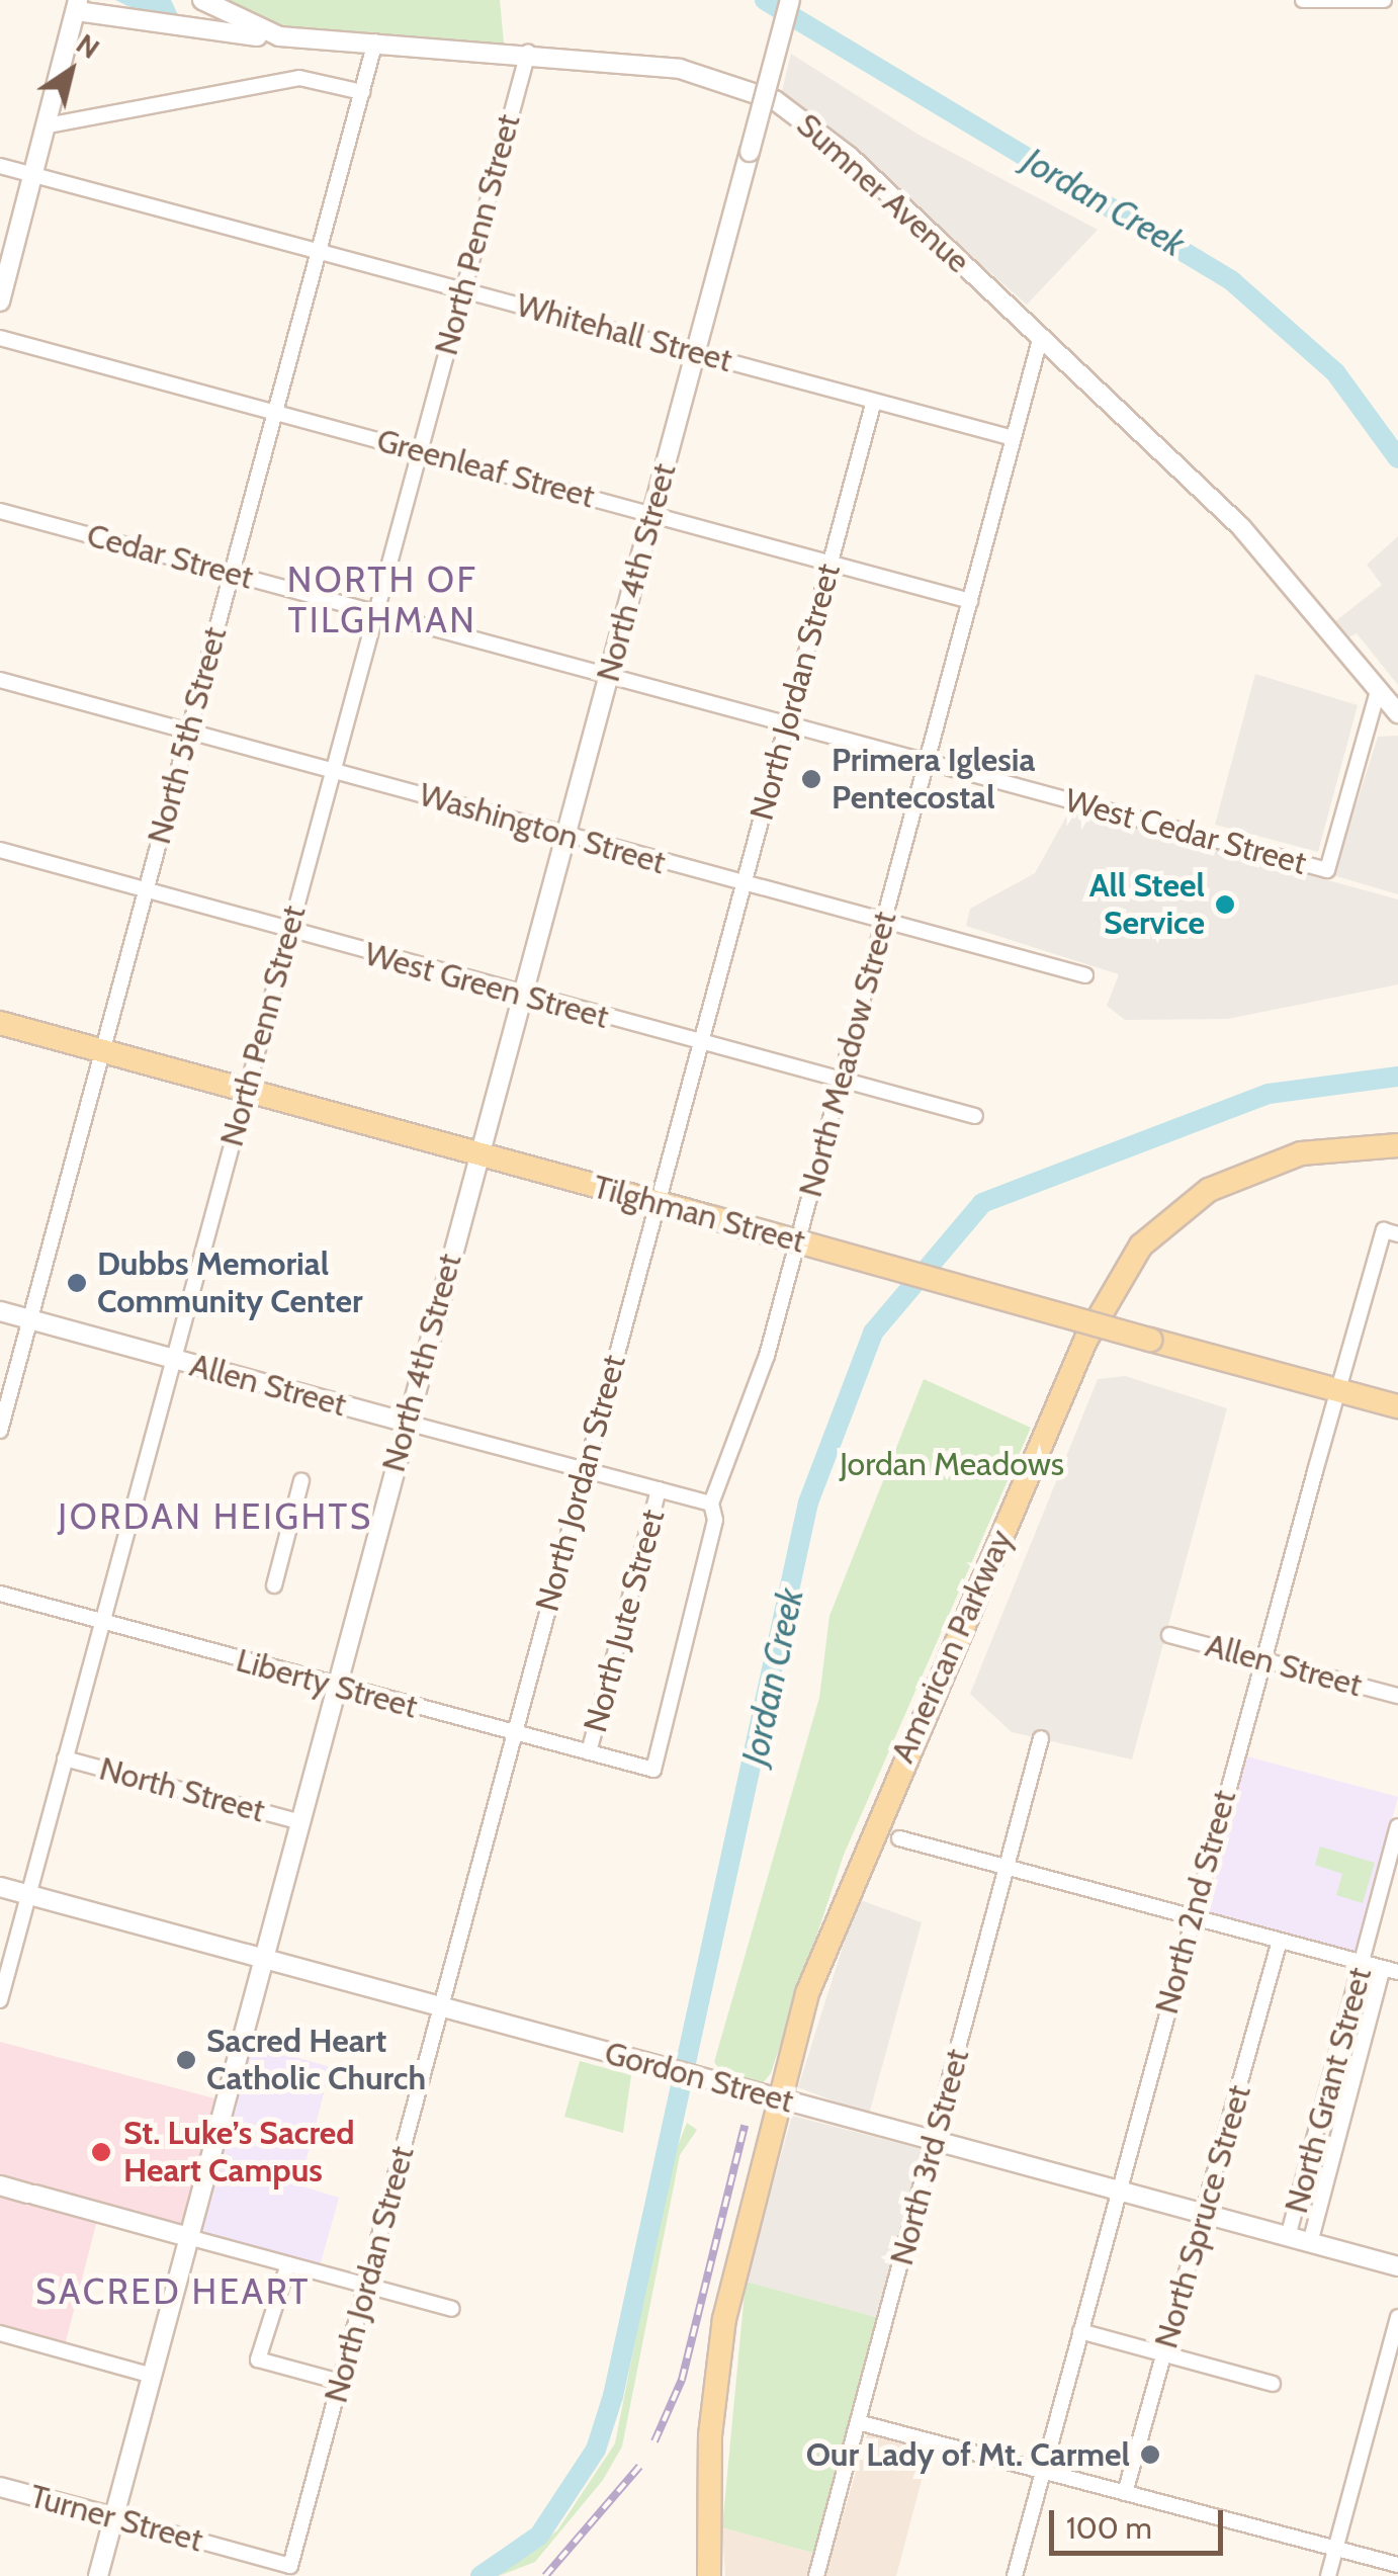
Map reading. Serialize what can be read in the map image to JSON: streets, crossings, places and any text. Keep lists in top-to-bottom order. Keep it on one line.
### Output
{"streets":{"main road":["Tilghman Street","American Parkway"],"street":["Sumner Avenue","North Penn Street","Whitehall Street","Greenleaf Street","Cedar Street","North 4th Street","North Jordan Street","North 5th Street","Washington Street","West Cedar Street","West Green Street","North Meadow Street","Allen Street","North Jute Street","Liberty Street","North Street","North 2nd Street","Gordon Street","North Grant Street","North 3rd Street","North Spruce Street","Turner Street"]},"crossings":[["Sumner Avenue","North Penn Street"],["Sumner Avenue","North 5th Street"],["Sumner Avenue","West Cedar Street"],["Sumner Avenue","North Meadow Street"],["North Penn Street","Whitehall Street"],["North Penn Street","Greenleaf Street"],["North Penn Street","Cedar Street"],["North Penn Street","Washington Street"],["North Penn Street","West Green Street"],["North Penn Street","Tilghman Street"],["North Penn Street","Allen Street"],["North Penn Street","Liberty Street"],["North Penn Street","North Street"],["North Penn Street","Gordon Street"],["Whitehall Street","North 4th Street"],["Whitehall Street","North Jordan Street"],["Whitehall Street","North 5th Street"],["Whitehall Street","North Meadow Street"],["Greenleaf Street","North 4th Street"],["Greenleaf Street","North Jordan Street"],["Greenleaf Street","North 5th Street"],["Greenleaf Street","North Meadow Street"],["Cedar Street","North 4th Street"],["Cedar Street","North Jordan Street"],["Cedar Street","North 5th Street"],["Cedar Street","West Cedar Street"],["Cedar Street","North Meadow Street"],["North 4th Street","Washington Street"],["North 4th Street","West Green Street"],["North 4th Street","Tilghman Street"],["North 4th Street","Allen Street"],["North 4th Street","Liberty Street"],["North 4th Street","North Street"],["North 4th Street","Gordon Street"],["North 4th Street","Turner Street"],["North Jordan Street","Washington Street"],["North Jordan Street","West Green Street"],["North Jordan Street","Tilghman Street"],["North Jordan Street","Allen Street"],["North Jordan Street","Liberty Street"],["North Jordan Street","Gordon Street"],["North Jordan Street","Turner Street"],["North 5th Street","Washington Street"],["North 5th Street","West Green Street"],["North 5th Street","Tilghman Street"],["North 5th Street","Allen Street"],["Washington Street","North Meadow Street"],["West Cedar Street","North Meadow Street"],["West Green Street","North Meadow Street"],["North Meadow Street","Allen Street"],["North Meadow Street","Liberty Street"],["Tilghman Street","North 2nd Street"],["Allen Street","North Jute Street"],["Allen Street","North 2nd Street"],["North Jute Street","Liberty Street"],["American Parkway","Gordon Street"],["North 2nd Street","Gordon Street"],["Gordon Street","North Grant Street"],["Gordon Street","North 3rd Street"],["Gordon Street","North Spruce Street"]],"districts":["NORTH OF TILGHMAN","JORDAN HEIGHTS","SACRED HEART"],"water":["Jordan Creek"],"parks":["Jordan Meadows"],"places":["Primera Iglesia Pentecostal","All Steel Service","Dubbs Memorial Community Center","Sacred Heart Catholic Church","St. Luke’s Sacred Heart Campus","Our Lady of Mt. Carmel"],"scale_bar":"100 m","north":"top right"}
